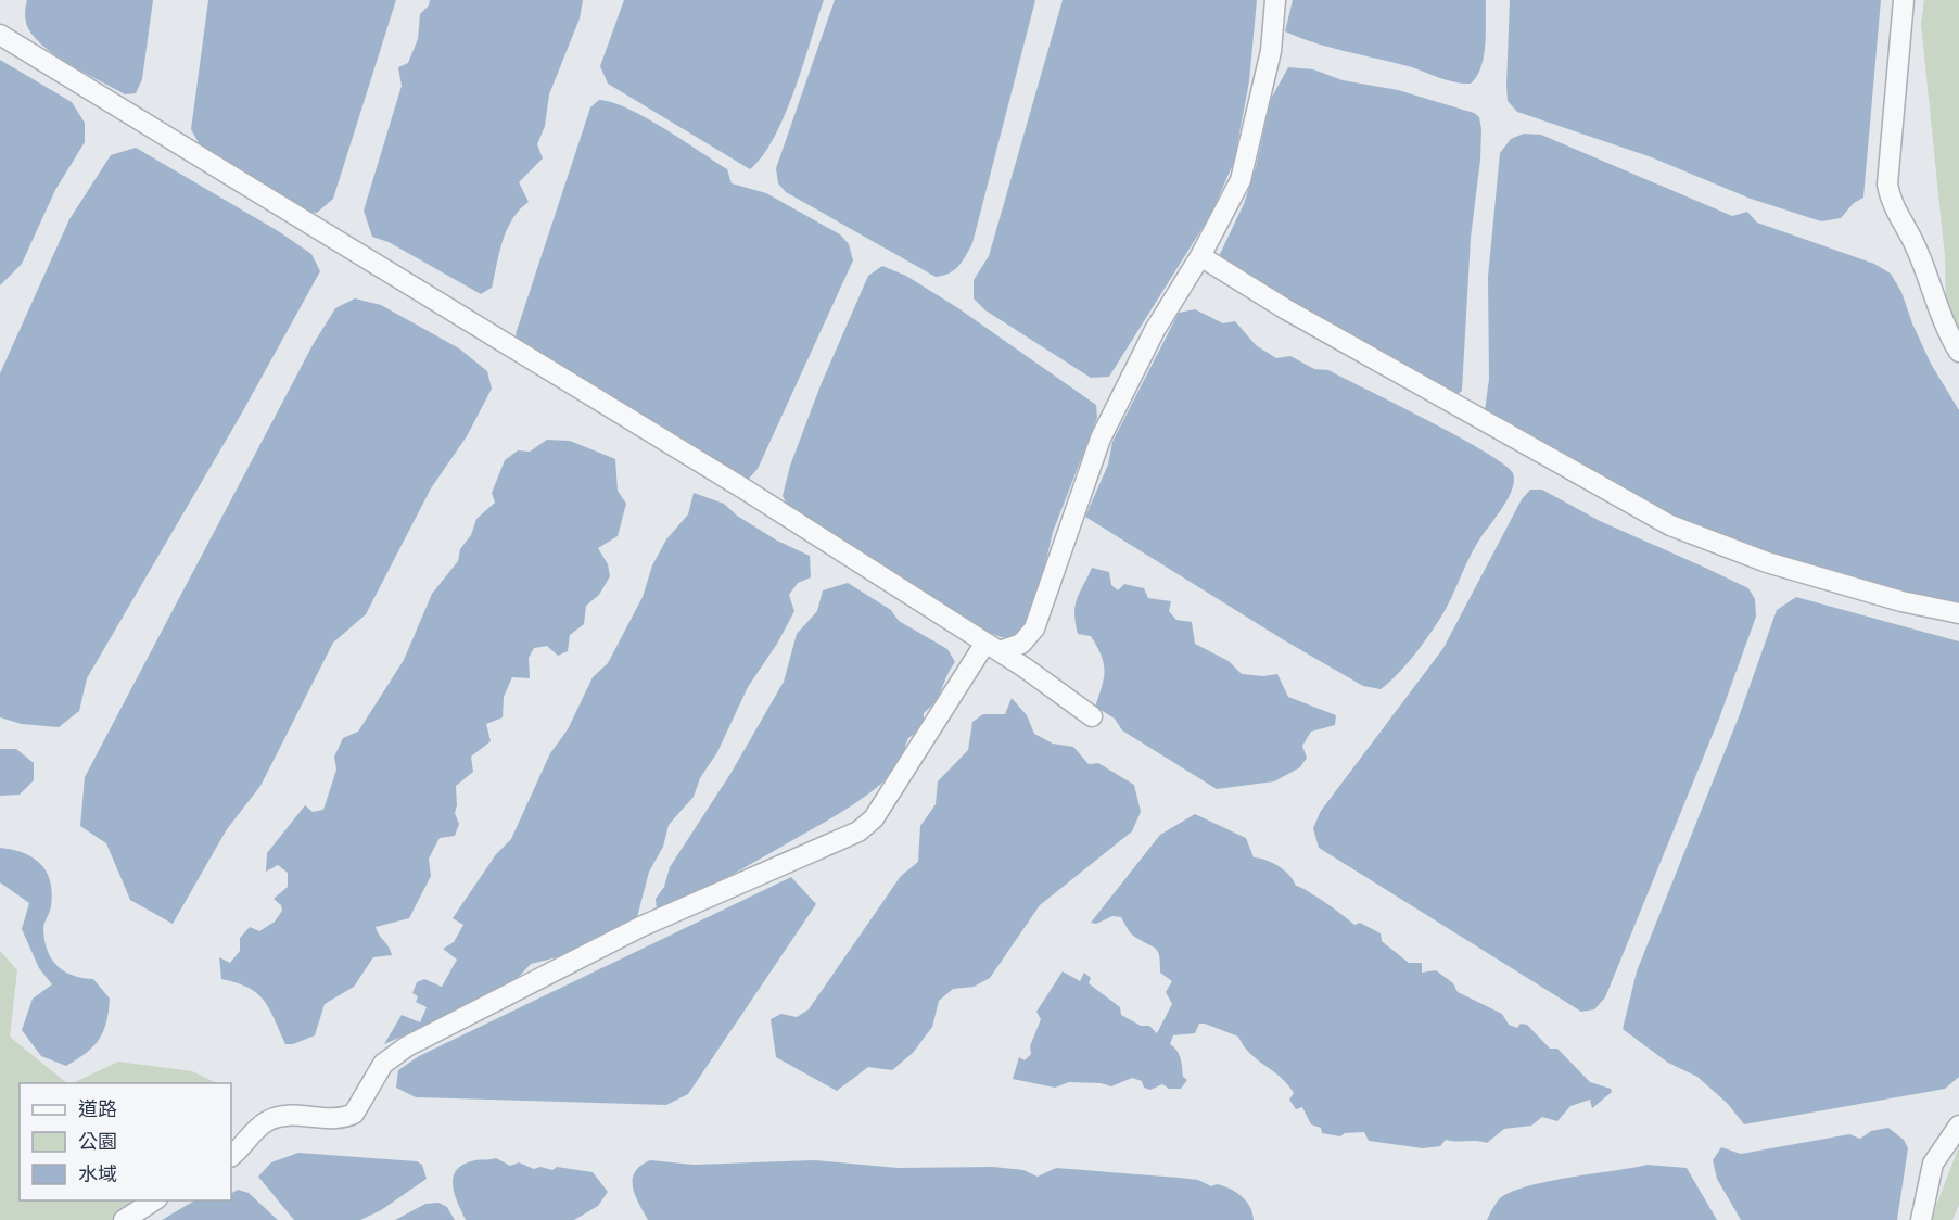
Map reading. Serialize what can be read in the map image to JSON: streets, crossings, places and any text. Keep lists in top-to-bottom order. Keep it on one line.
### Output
{"legend":["道路","公園","水域"]}
